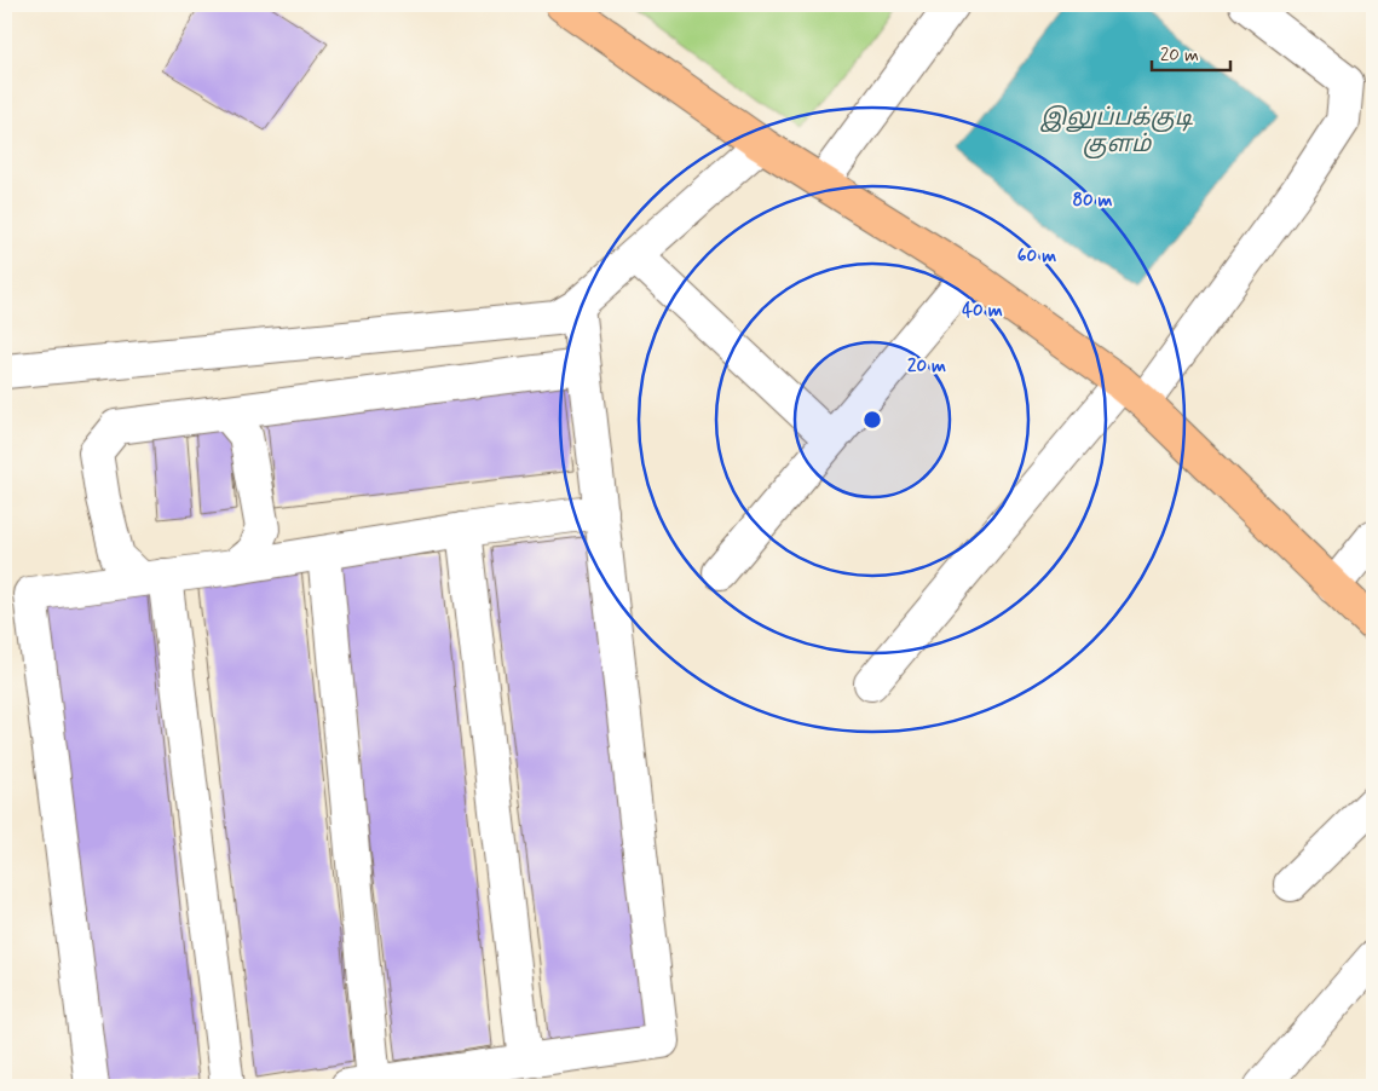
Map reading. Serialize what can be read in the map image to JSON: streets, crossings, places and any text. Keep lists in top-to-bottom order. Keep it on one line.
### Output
{"water":["இலுப்பக்குடி குளம்"],"scale_bar":"20 m","rings":["80 m","60 m","40 m","20 m"]}
